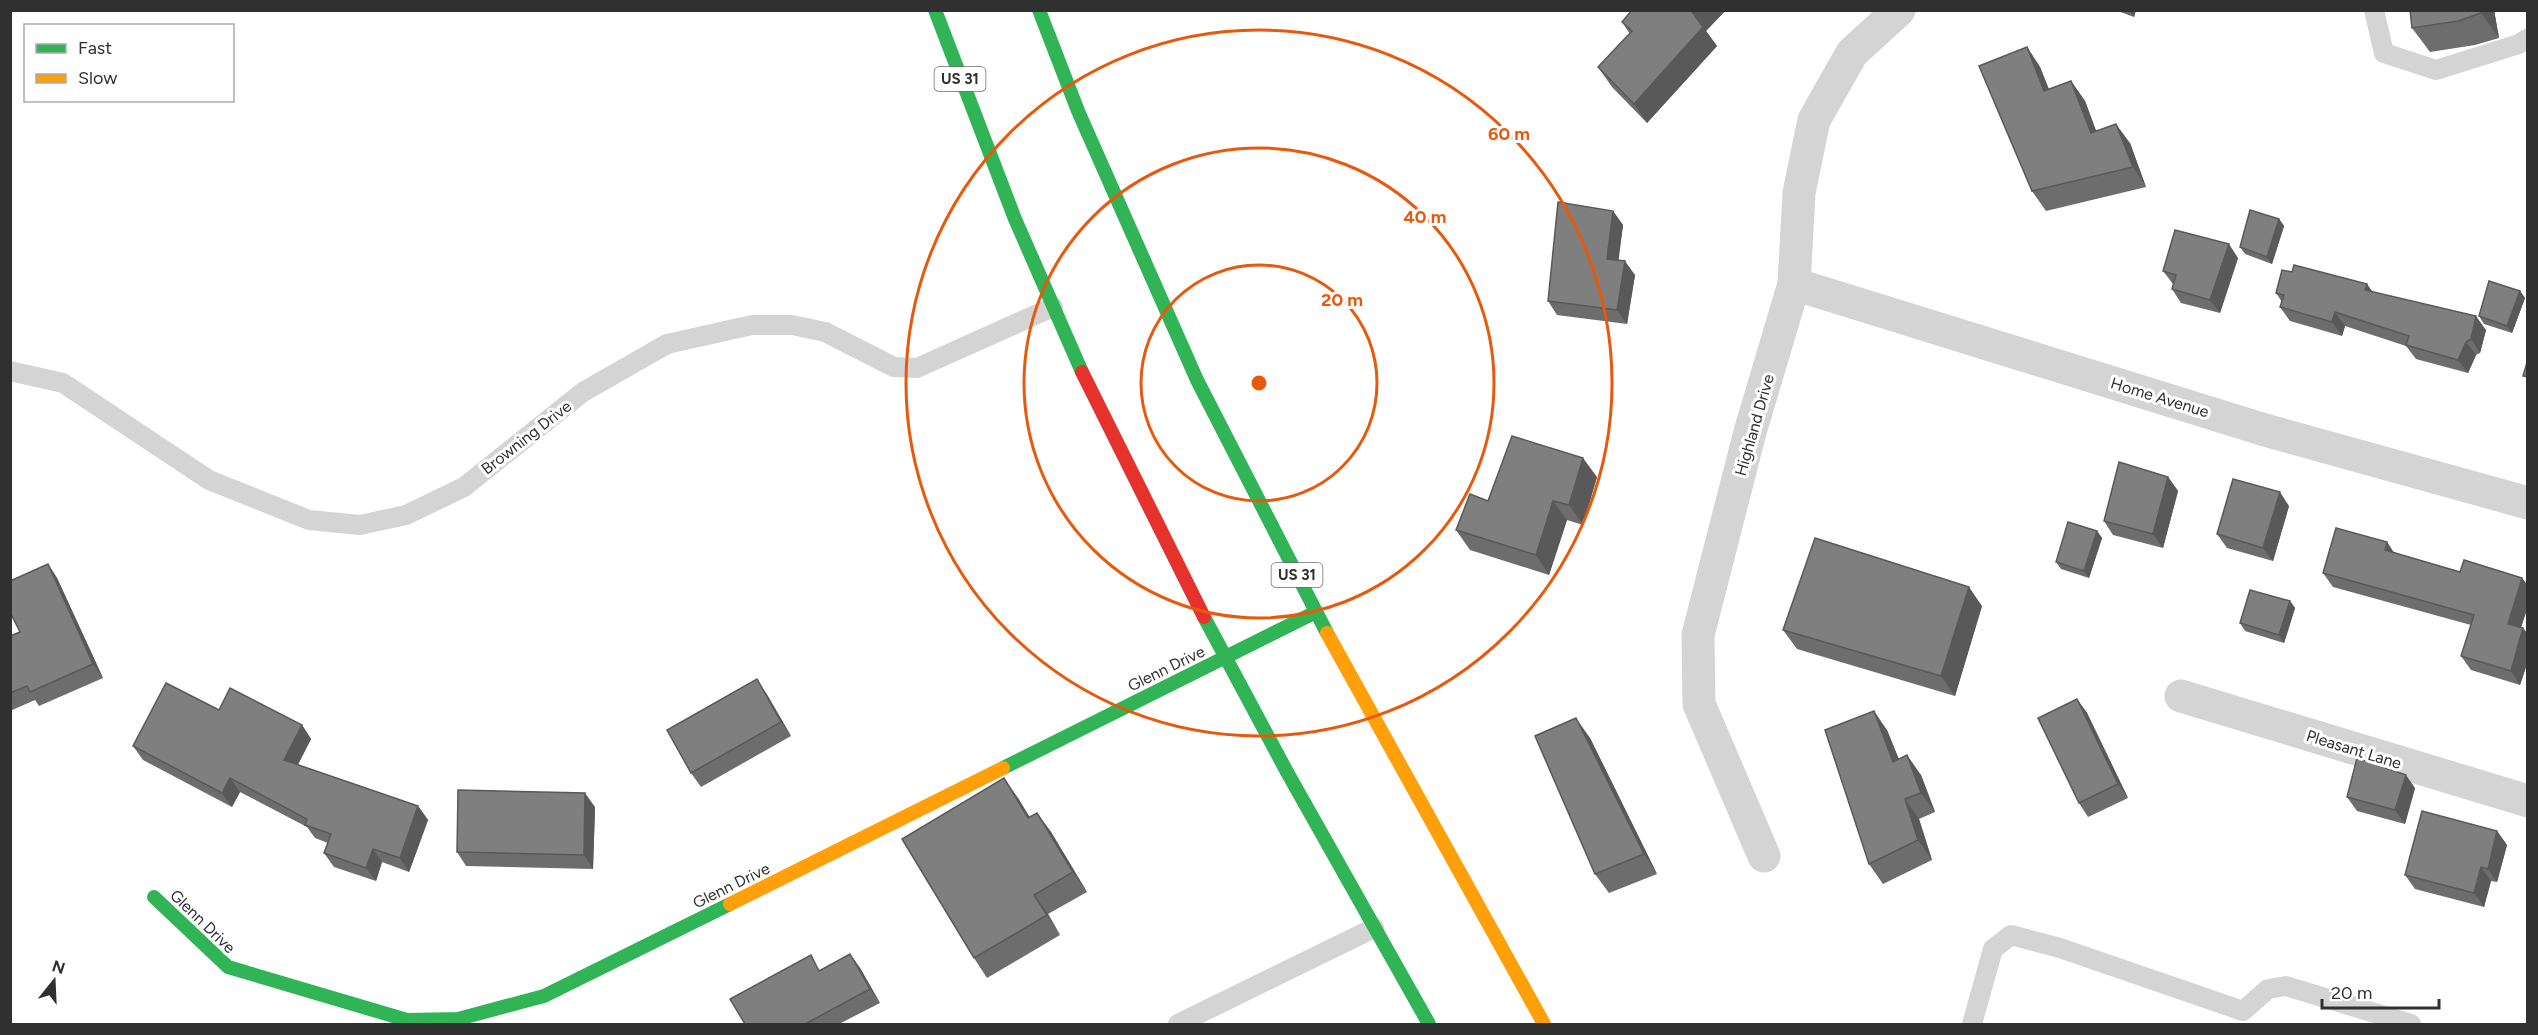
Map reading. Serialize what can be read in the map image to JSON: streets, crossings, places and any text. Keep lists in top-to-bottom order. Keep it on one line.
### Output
{"streets":{"main road":["US 31","Glenn Drive"],"street":["Home Avenue","Highland Drive","Pleasant Lane"],"lane":["Browning Drive"]},"crossings":[["US 31","Browning Drive"],["US 31","Glenn Drive"],["Home Avenue","Highland Drive"]],"legend":["Fast","Slow"],"scale_bar":"20 m","north":"top","rings":["60 m","40 m","20 m"]}
